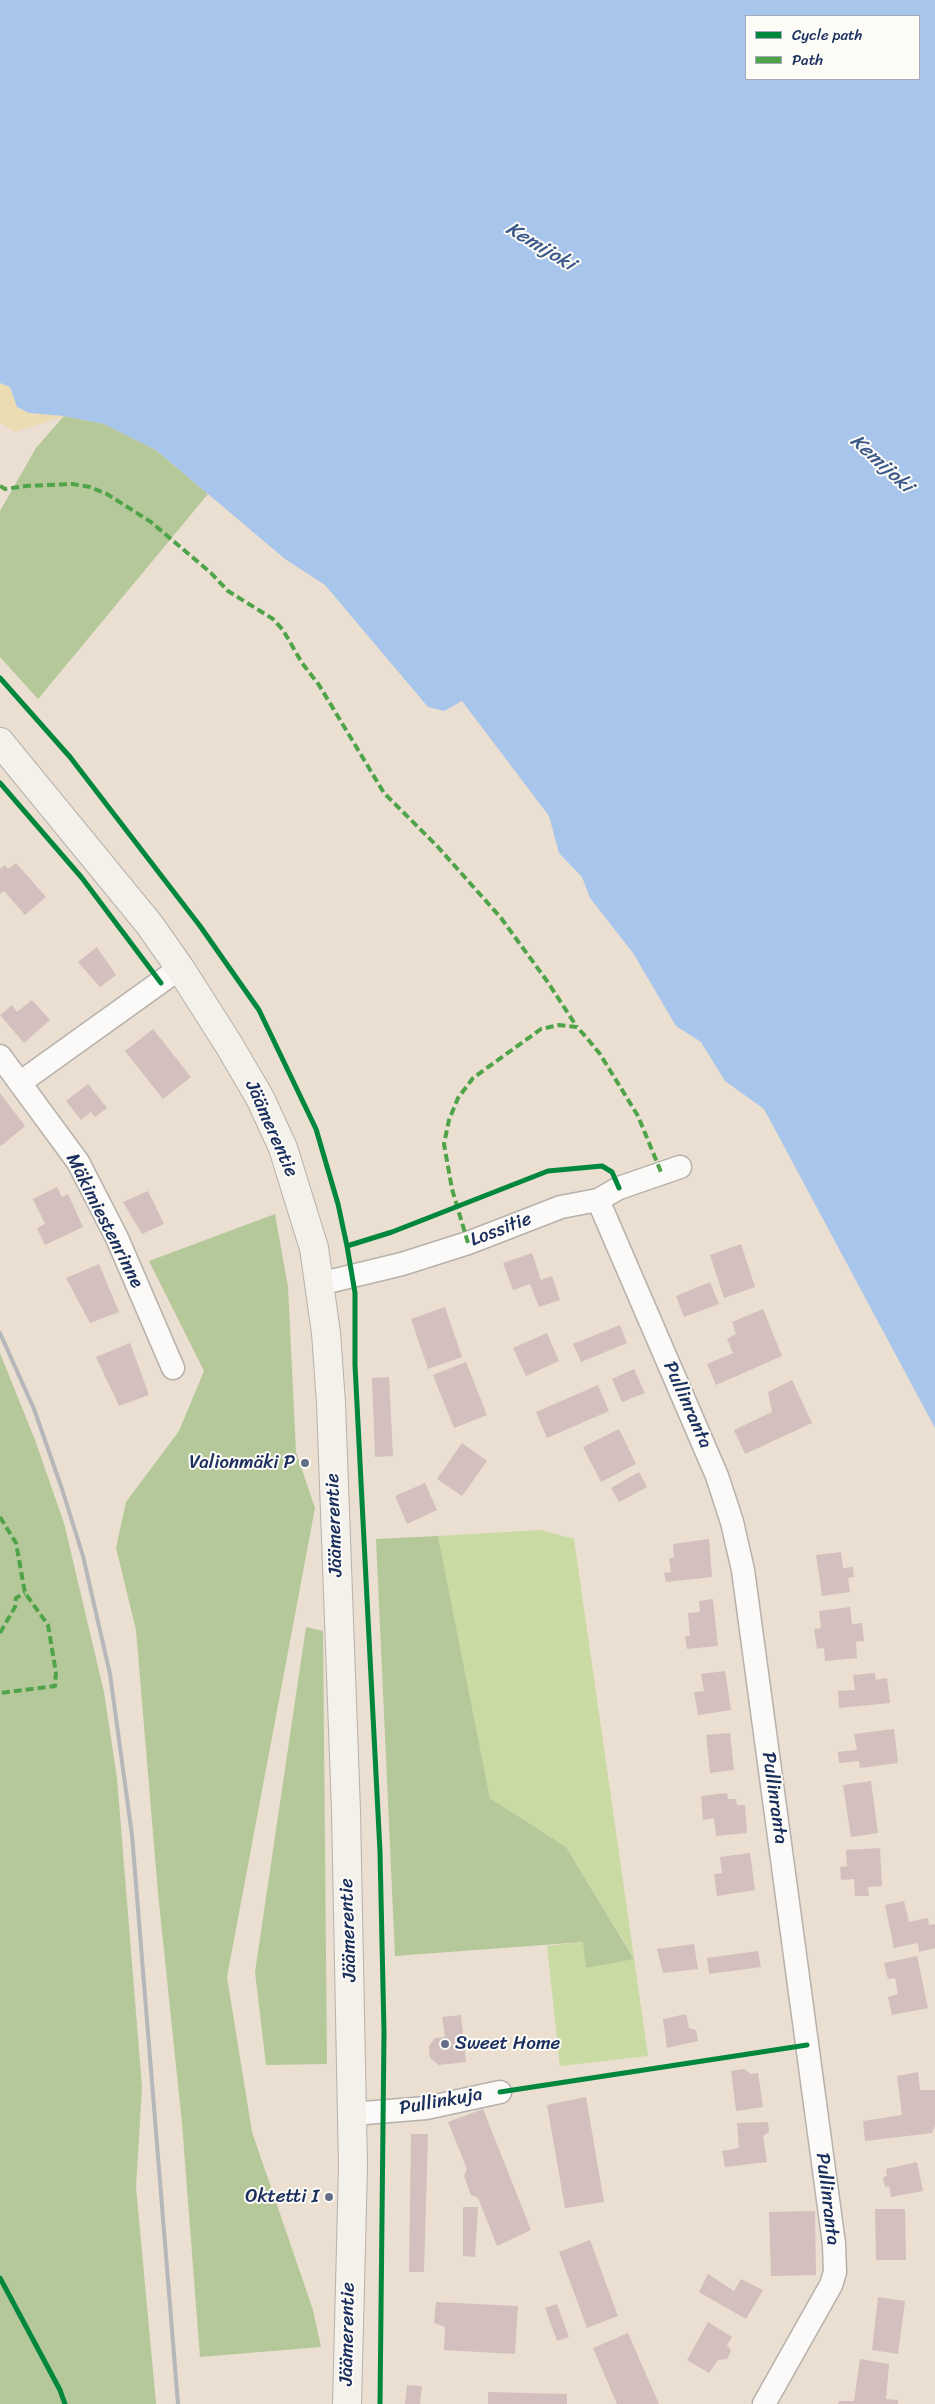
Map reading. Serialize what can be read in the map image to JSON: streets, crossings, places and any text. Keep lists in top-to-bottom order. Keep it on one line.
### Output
{"streets":{"main road":["Jäämerentie"],"street":["Mäkimiestenrinne","Lossitie","Pullinranta","Pullinkuja"]},"crossings":[["Jäämerentie","Lossitie"],["Jäämerentie","Pullinkuja"],["Lossitie","Pullinranta"]],"water":["Kemijoki"],"places":["Valionmäki P","Sweet Home","Oktetti I"],"legend":["Cycle path","Path"]}
